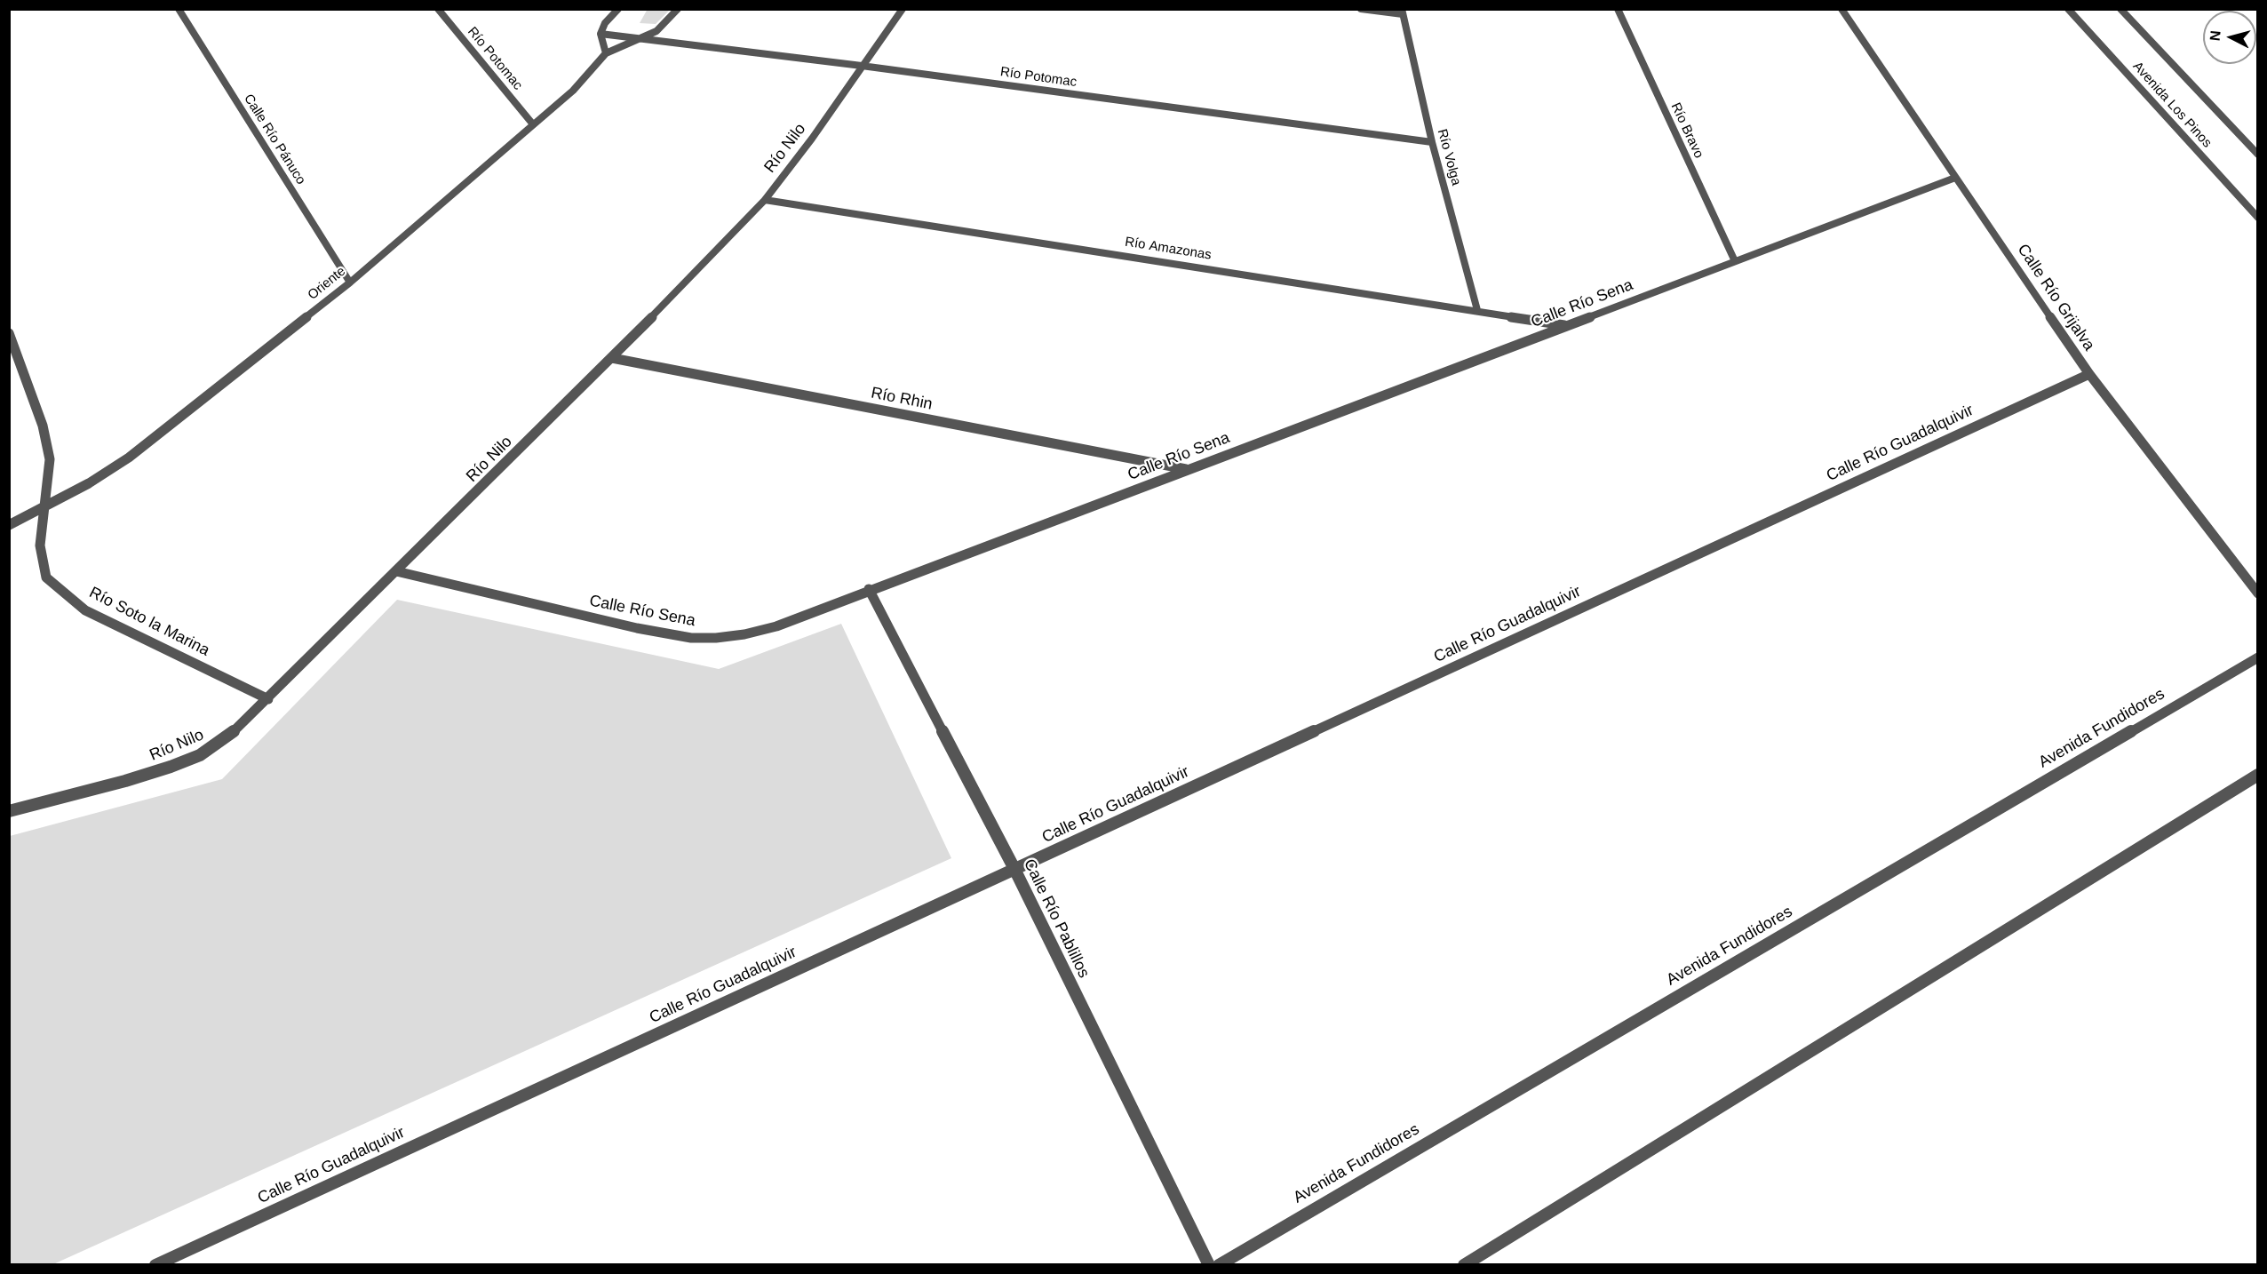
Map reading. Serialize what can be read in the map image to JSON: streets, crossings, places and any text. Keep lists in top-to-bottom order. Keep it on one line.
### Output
{"streets":{"street":["Río Potomac","Avenida Los Pinos","Río Bravo","Calle Río Pánuco","Río Nilo","Río Volga","Río Amazonas","Oriente","Calle Río Grijalva","Calle Río Sena","Río Rhin","Calle Río Guadalquivir","Río Soto la Marina","Avenida Fundidores","Calle Río Pablillos"]},"crossings":[["Río Potomac","Río Nilo"],["Río Potomac","Río Volga"],["Río Potomac","Oriente"],["Río Bravo","Calle Río Sena"],["Calle Río Pánuco","Oriente"],["Río Nilo","Río Amazonas"],["Río Nilo","Calle Río Sena"],["Río Nilo","Río Rhin"],["Río Nilo","Río Soto la Marina"],["Río Volga","Río Amazonas"],["Río Amazonas","Calle Río Sena"],["Oriente","Río Soto la Marina"],["Calle Río Grijalva","Calle Río Sena"],["Calle Río Grijalva","Calle Río Guadalquivir"],["Calle Río Sena","Río Rhin"],["Calle Río Sena","Calle Río Pablillos"],["Calle Río Guadalquivir","Calle Río Pablillos"]],"north":"left"}
